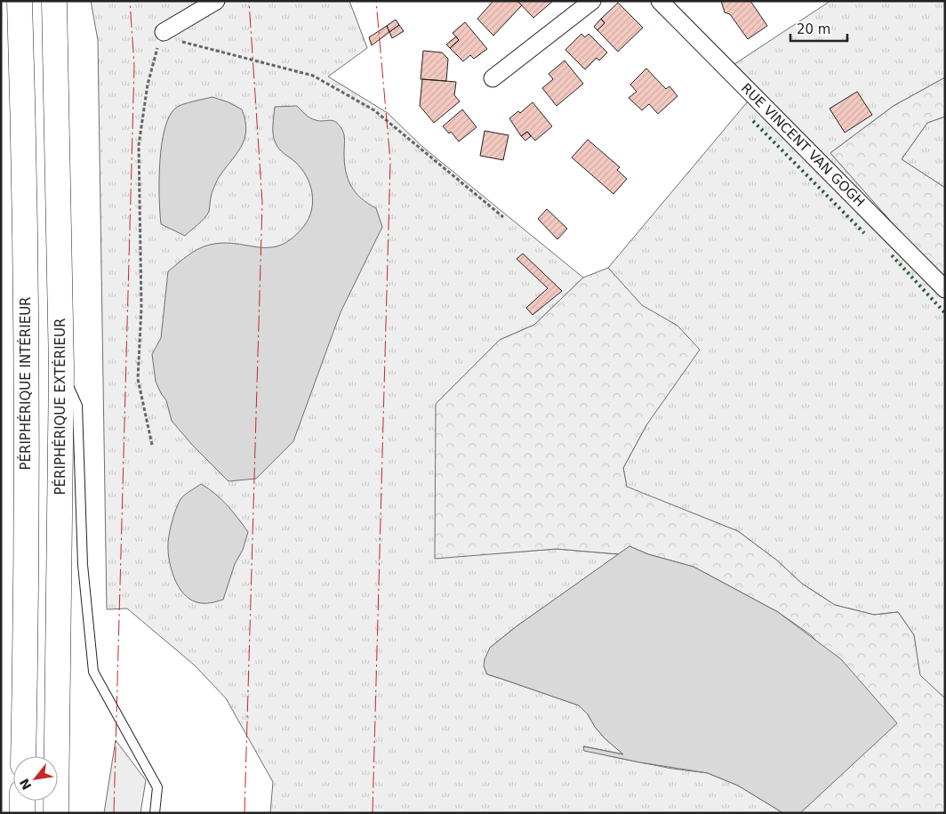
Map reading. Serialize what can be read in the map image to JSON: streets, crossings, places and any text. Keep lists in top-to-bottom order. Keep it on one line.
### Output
{"streets":{"highway":["PÉRIPHÉRIQUE INTÉRIEUR","PÉRIPHÉRIQUE EXTÉRIEUR"],"street":["RUE VINCENT VAN GOGH"]},"scale_bar":"20 m","north":"bottom left"}
